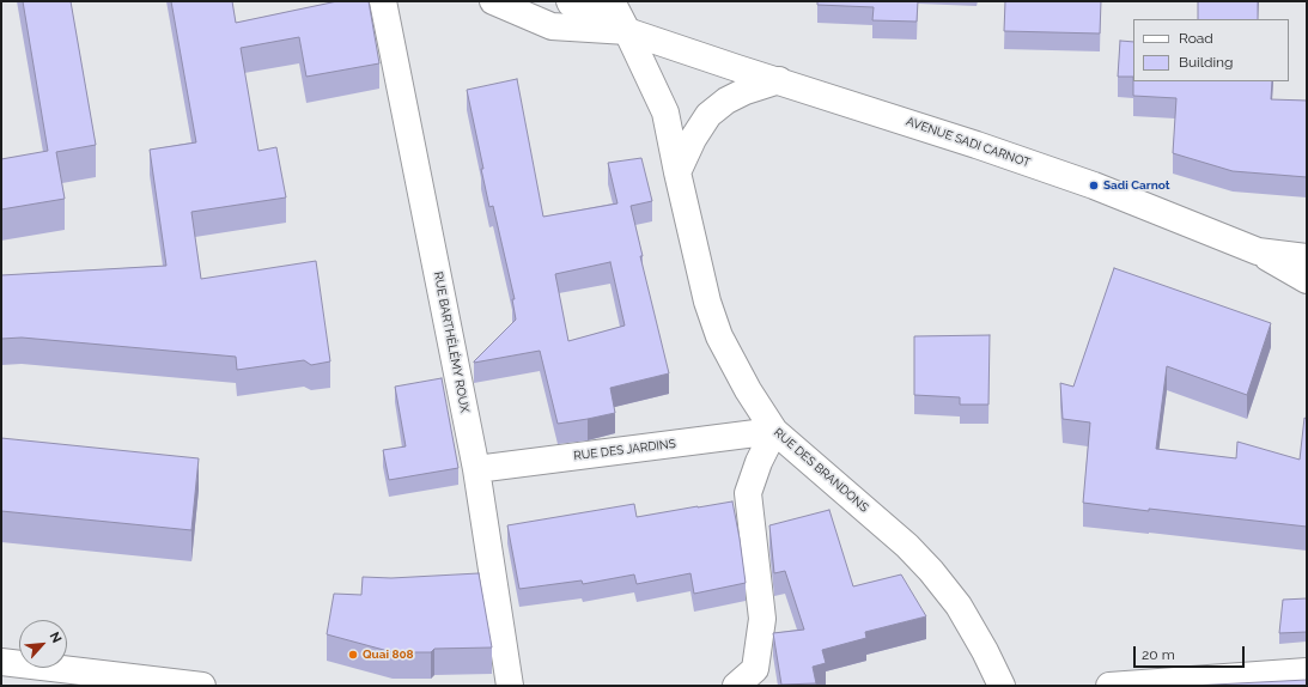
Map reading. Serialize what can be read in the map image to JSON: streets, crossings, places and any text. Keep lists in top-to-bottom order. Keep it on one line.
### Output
{"streets":{"street":["AVENUE SADI CARNOT","RUE BARTHÉLÉMY ROUX","RUE DES JARDINS","RUE DES BRANDONS"]},"crossings":[["AVENUE SADI CARNOT","RUE DES BRANDONS"],["RUE BARTHÉLÉMY ROUX","RUE DES JARDINS"],["RUE DES JARDINS","RUE DES BRANDONS"]],"places":["Sadi Carnot","Quai 808"],"legend":["Road","Building"],"scale_bar":"20 m","north":"top right"}
